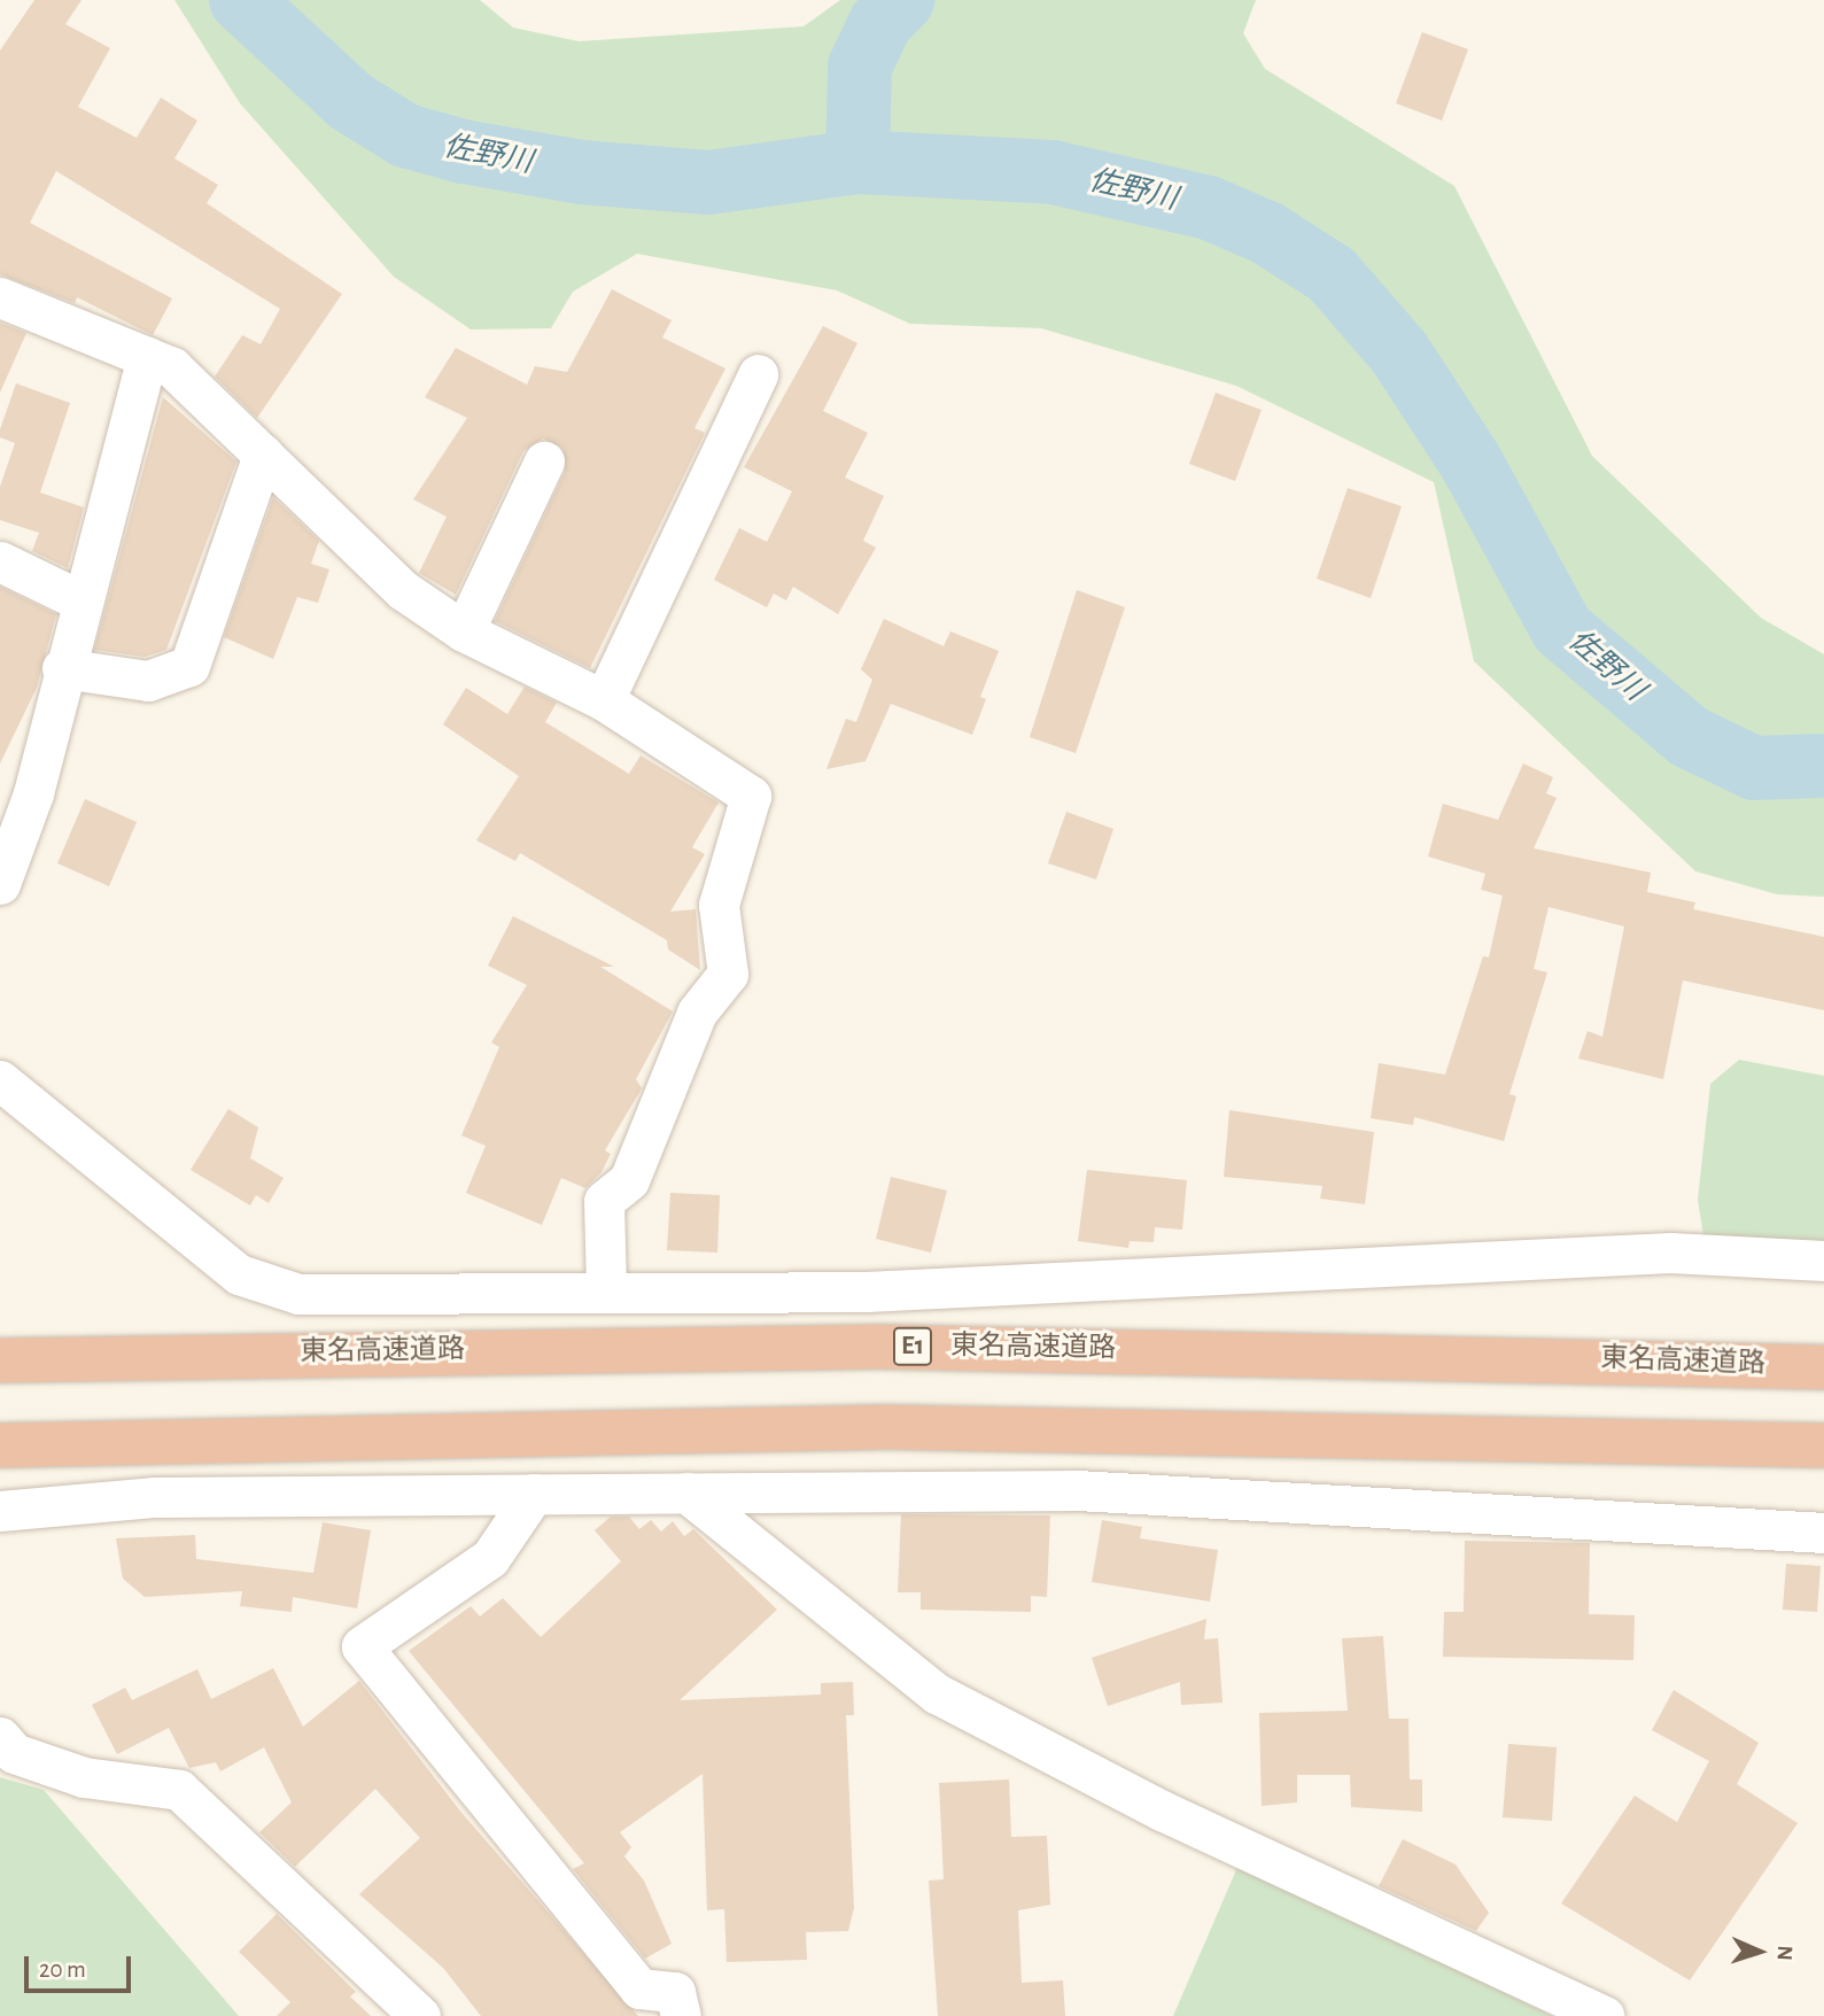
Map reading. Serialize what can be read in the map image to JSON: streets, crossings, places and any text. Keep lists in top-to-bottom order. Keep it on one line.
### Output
{"streets":{"highway":["E1","東名高速道路"]},"water":["佐野川"],"scale_bar":"20 m","north":"right"}
